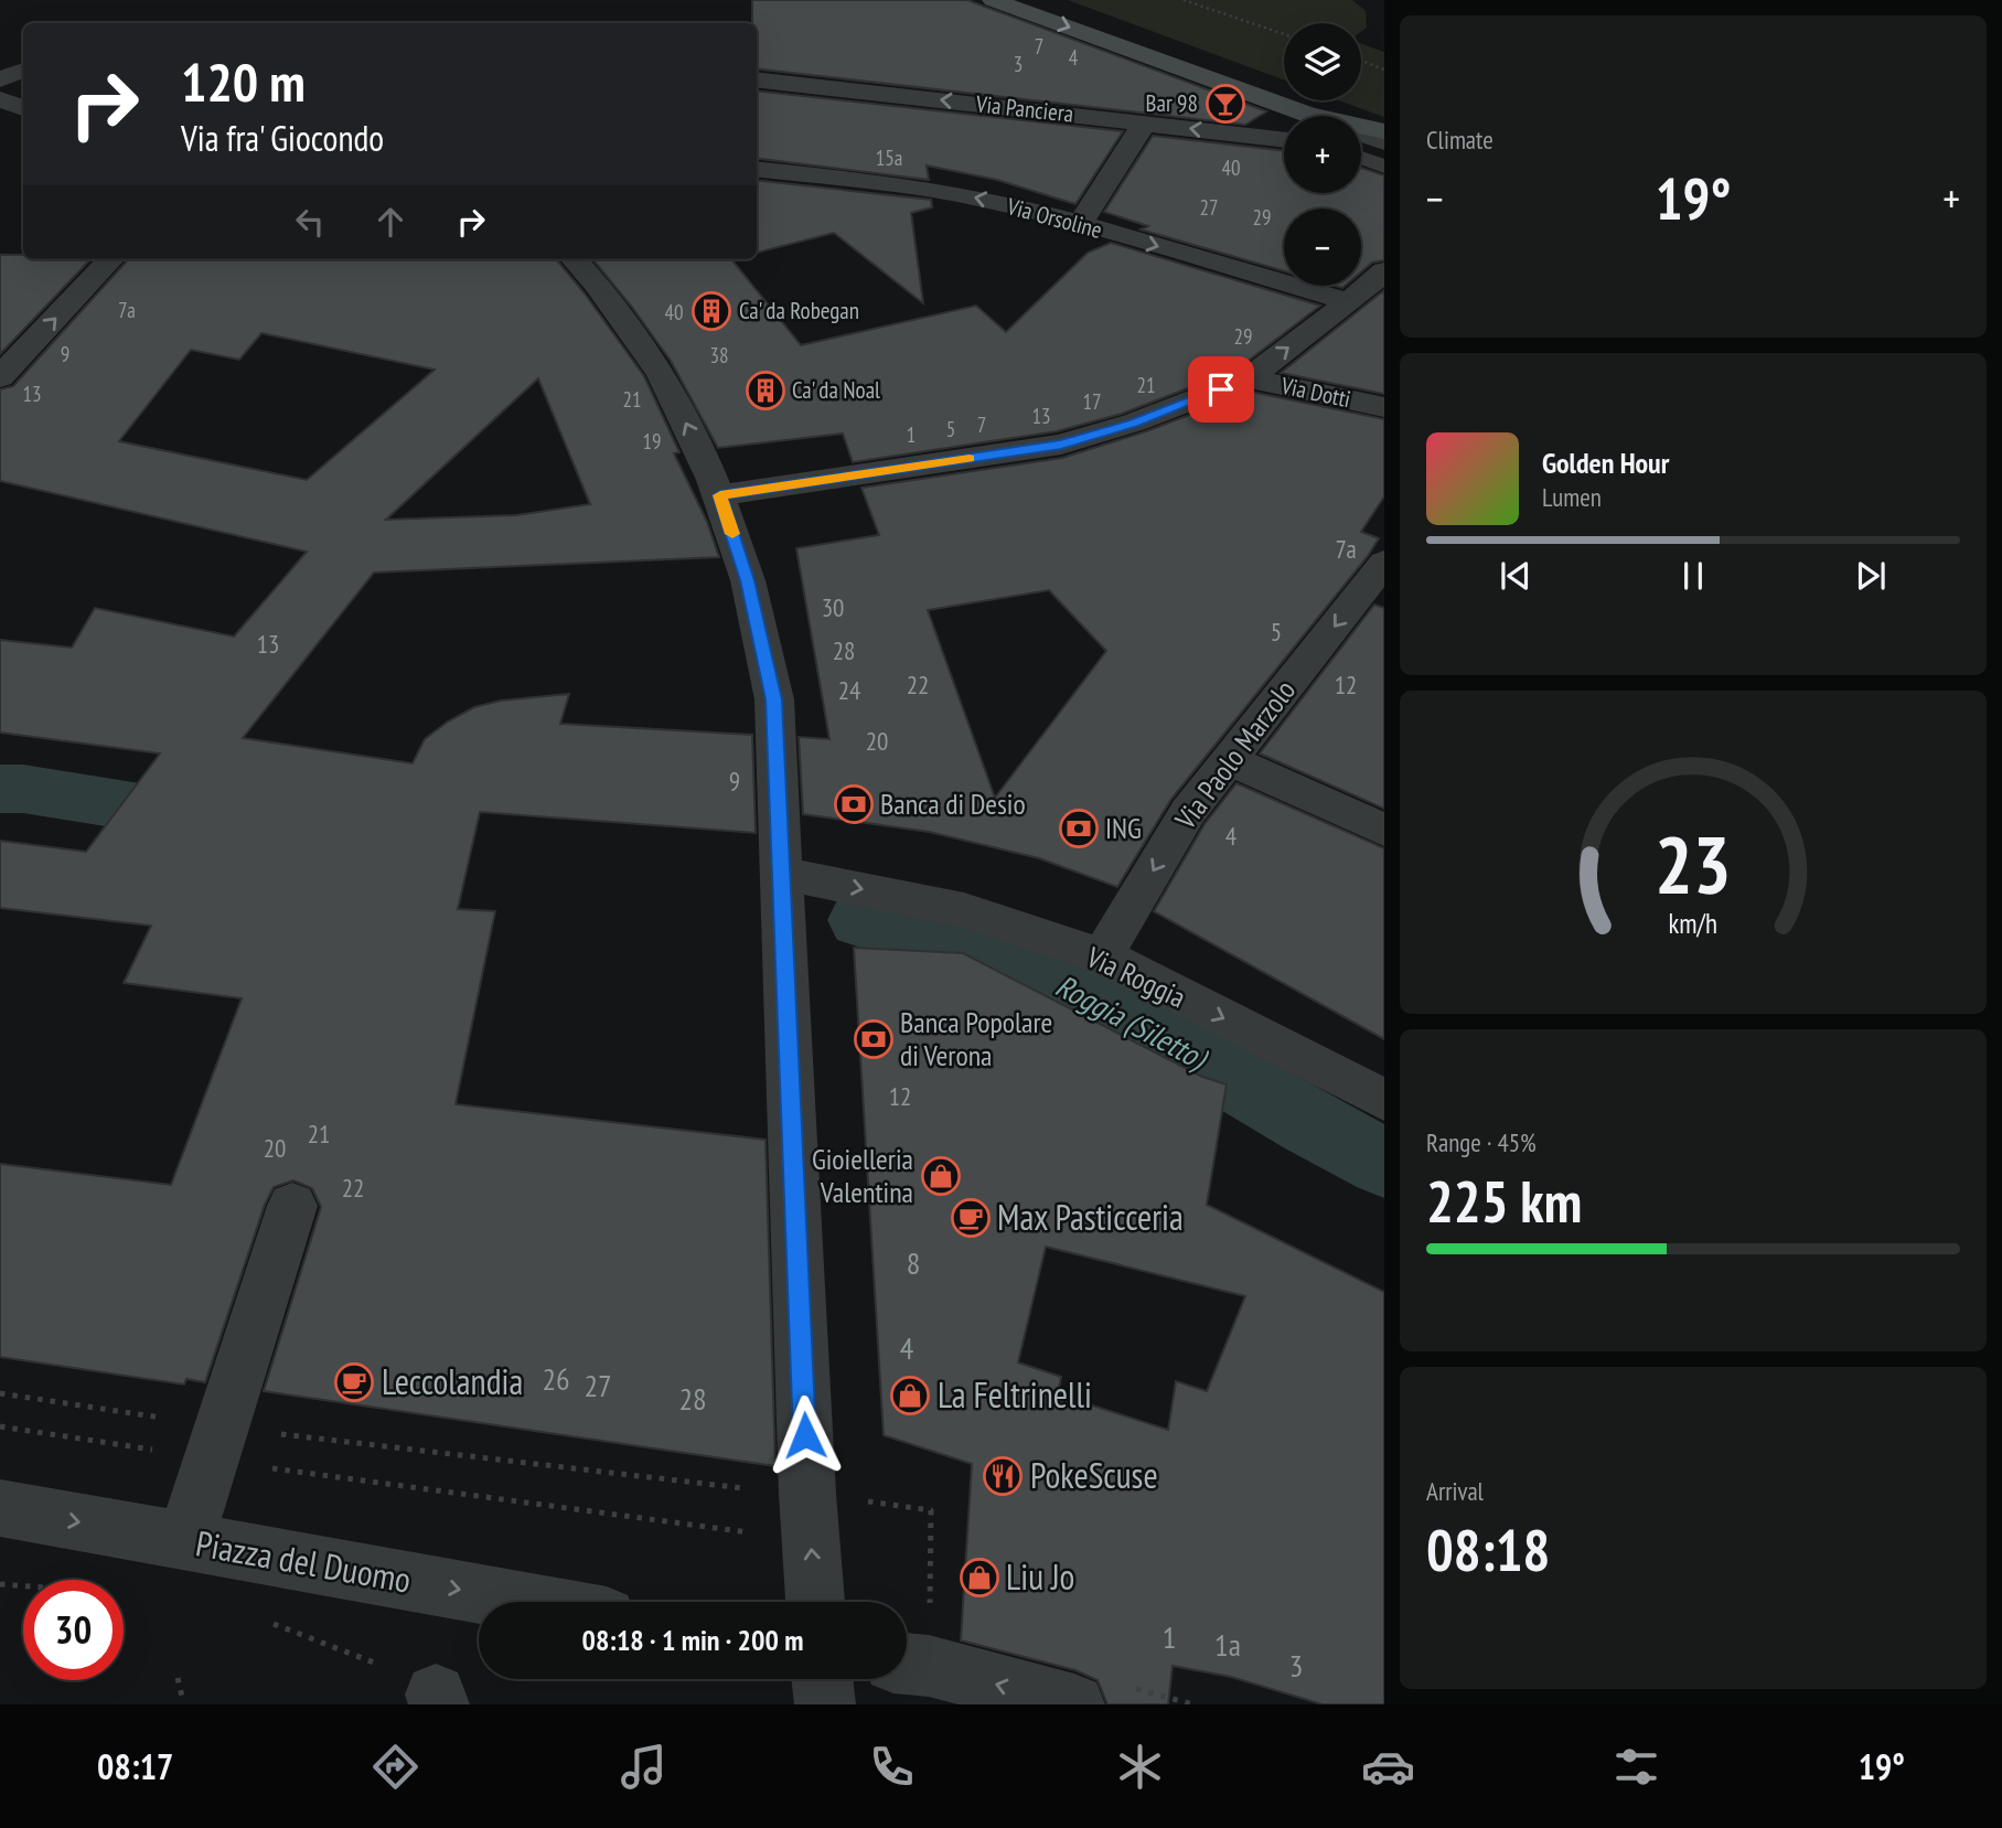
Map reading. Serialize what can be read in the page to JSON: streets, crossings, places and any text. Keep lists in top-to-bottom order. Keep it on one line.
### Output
{"streets":{"street":["Via Panciera","Via Orsoline","Via Dotti","Via Paolo Marzolo","Via Roggia","Piazza del Duomo"]},"crossings":[["Via Paolo Marzolo","Via Roggia"]],"one_way":["Via Paolo Marzolo","Via Roggia","Piazza del Duomo"],"water":["Roggia (Siletto)"],"places":{"bar":["Bar 98"],"building":["Ca' da Robegan","Ca' da Noal"],"bank":["Banca di Desio","ING","Banca Popolare di Verona"],"shop":["Gioielleria Valentina","La Feltrinelli","Liu Jo"],"cafe":["Max Pasticceria","Leccolandia"],"restaurant":["PokeScuse"]},"house_numbers":["7","4","3","15a","40","27","29","7a","40","29","9","38","21","13","21","17","13","7","5","1","19","7a","30","5","13","28","22","12","24","20","9","4","12","21","20","22","8","4","26","27","28","1","1a","3"],"page":{"tile":["Climate",["Range · 45%","225 km"],["Arrival","08:18"]],"map_buttons":["+","−"],"turn":["120 m","Via fra' Giocondo"],"heat":["−","19°","+"],"song":["Golden Hour","Lumen"],"limit":"30","trip":"08:18 · 1 min · 200 m","tabs":["08:17","19°"],"gauge":["23","km/h"]}}
